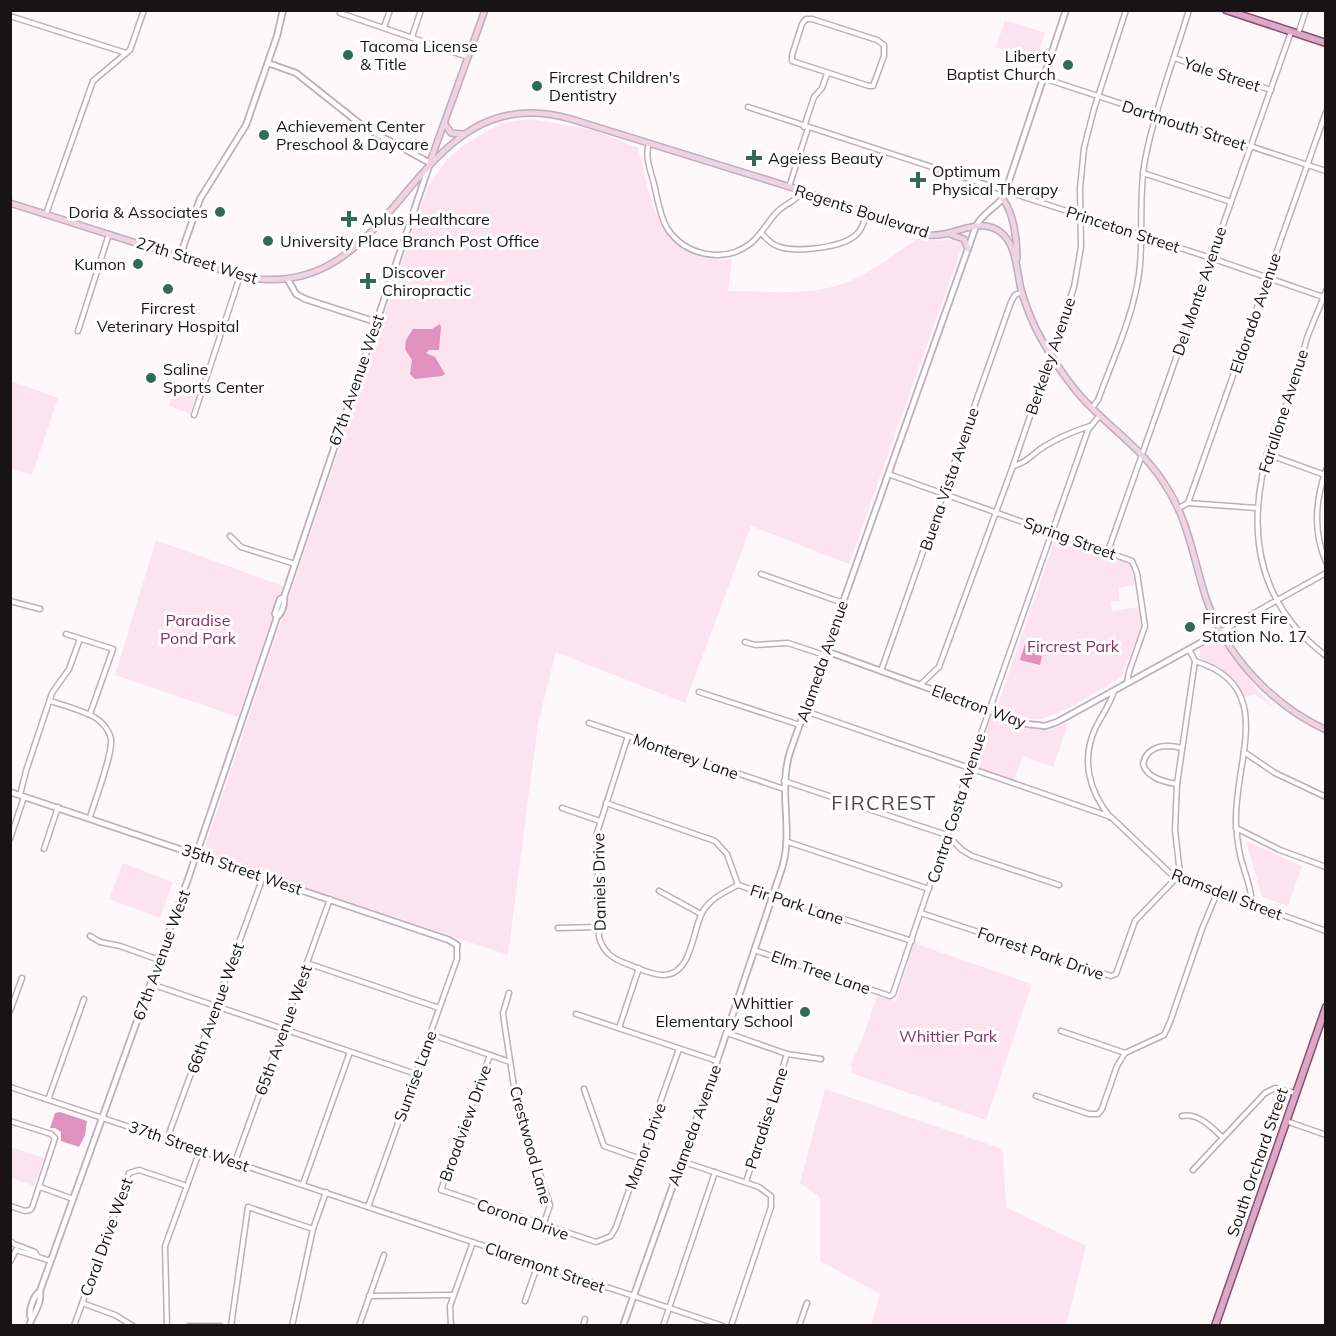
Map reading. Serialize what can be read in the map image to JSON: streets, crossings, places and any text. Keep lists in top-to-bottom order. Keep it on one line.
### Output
{"streets":{"main road":["Regents Boulevard","27th Street West","South Orchard Street"],"street":["Yale Street","Dartmouth Street","Princeton Street","Del Monte Avenue","Eldorado Avenue","Berkeley Avenue","67th Avenue West","Farallone Avenue","Buena Vista Avenue","Spring Street","Alameda Avenue","Electron Way","Monterey Lane","Contra Costa Avenue","35th Street West","Daniels Drive","Ramsdell Street","Fir Park Lane","Forrest Park Drive","Elm Tree Lane","66th Avenue West","65th Avenue West","Sunrise Lane","Paradise Lane","Broadview Drive","Crestwood Lane","37th Street West","Manor Drive","Corona Drive","Coral Drive West","Claremont Street"]},"crossings":[["Yale Street","Del Monte Avenue"],["Dartmouth Street","Del Monte Avenue"],["Dartmouth Street","Eldorado Avenue"],["Dartmouth Street","Berkeley Avenue"],["Dartmouth Street","Alameda Avenue"],["Regents Boulevard","27th Street West"],["Regents Boulevard","67th Avenue West"],["Regents Boulevard","Alameda Avenue"],["Princeton Street","Del Monte Avenue"],["Princeton Street","Eldorado Avenue"],["Princeton Street","Berkeley Avenue"],["Princeton Street","Farallone Avenue"],["Princeton Street","Alameda Avenue"],["Del Monte Avenue","Spring Street"],["Berkeley Avenue","Spring Street"],["Berkeley Avenue","Electron Way"],["67th Avenue West","35th Street West"],["67th Avenue West","37th Street West"],["Buena Vista Avenue","Spring Street"],["Buena Vista Avenue","Electron Way"],["Spring Street","Alameda Avenue"],["Spring Street","Electron Way"],["Spring Street","Contra Costa Avenue"],["Alameda Avenue","Electron Way"],["Alameda Avenue","Monterey Lane"],["Alameda Avenue","Ramsdell Street"],["Alameda Avenue","Fir Park Lane"],["Alameda Avenue","Elm Tree Lane"],["Alameda Avenue","Claremont Street"],["Electron Way","Contra Costa Avenue"],["Monterey Lane","Daniels Drive"],["Contra Costa Avenue","Ramsdell Street"],["Contra Costa Avenue","Fir Park Lane"],["Contra Costa Avenue","Forrest Park Drive"],["Contra Costa Avenue","Elm Tree Lane"],["35th Street West","66th Avenue West"],["35th Street West","65th Avenue West"],["35th Street West","Sunrise Lane"],["Daniels Drive","Fir Park Lane"],["Ramsdell Street","Forrest Park Drive"],["66th Avenue West","37th Street West"],["65th Avenue West","37th Street West"],["Sunrise Lane","37th Street West"],["Sunrise Lane","Claremont Street"],["Broadview Drive","Corona Drive"],["Crestwood Lane","Corona Drive"],["37th Street West","Claremont Street"],["Manor Drive","Corona Drive"]],"districts":["FIRCREST"],"parks":["Paradise Pond Park","Fircrest Park","Whittier Park"],"places":{"other":["Tacoma License & Title","Liberty Baptist Church","Fircrest Children's Dentistry","Achievement Center Preschool & Daycare","Doria & Associates","University Place Branch Post Office","Kumon","Fircrest Veterinary Hospital","Saline Sports Center","Fircrest Fire Station No. 17","Whittier Elementary School"],"health":["Ageiess Beauty","Optimum Physical Therapy","Aplus Healthcare","Discover Chiropractic"]}}
